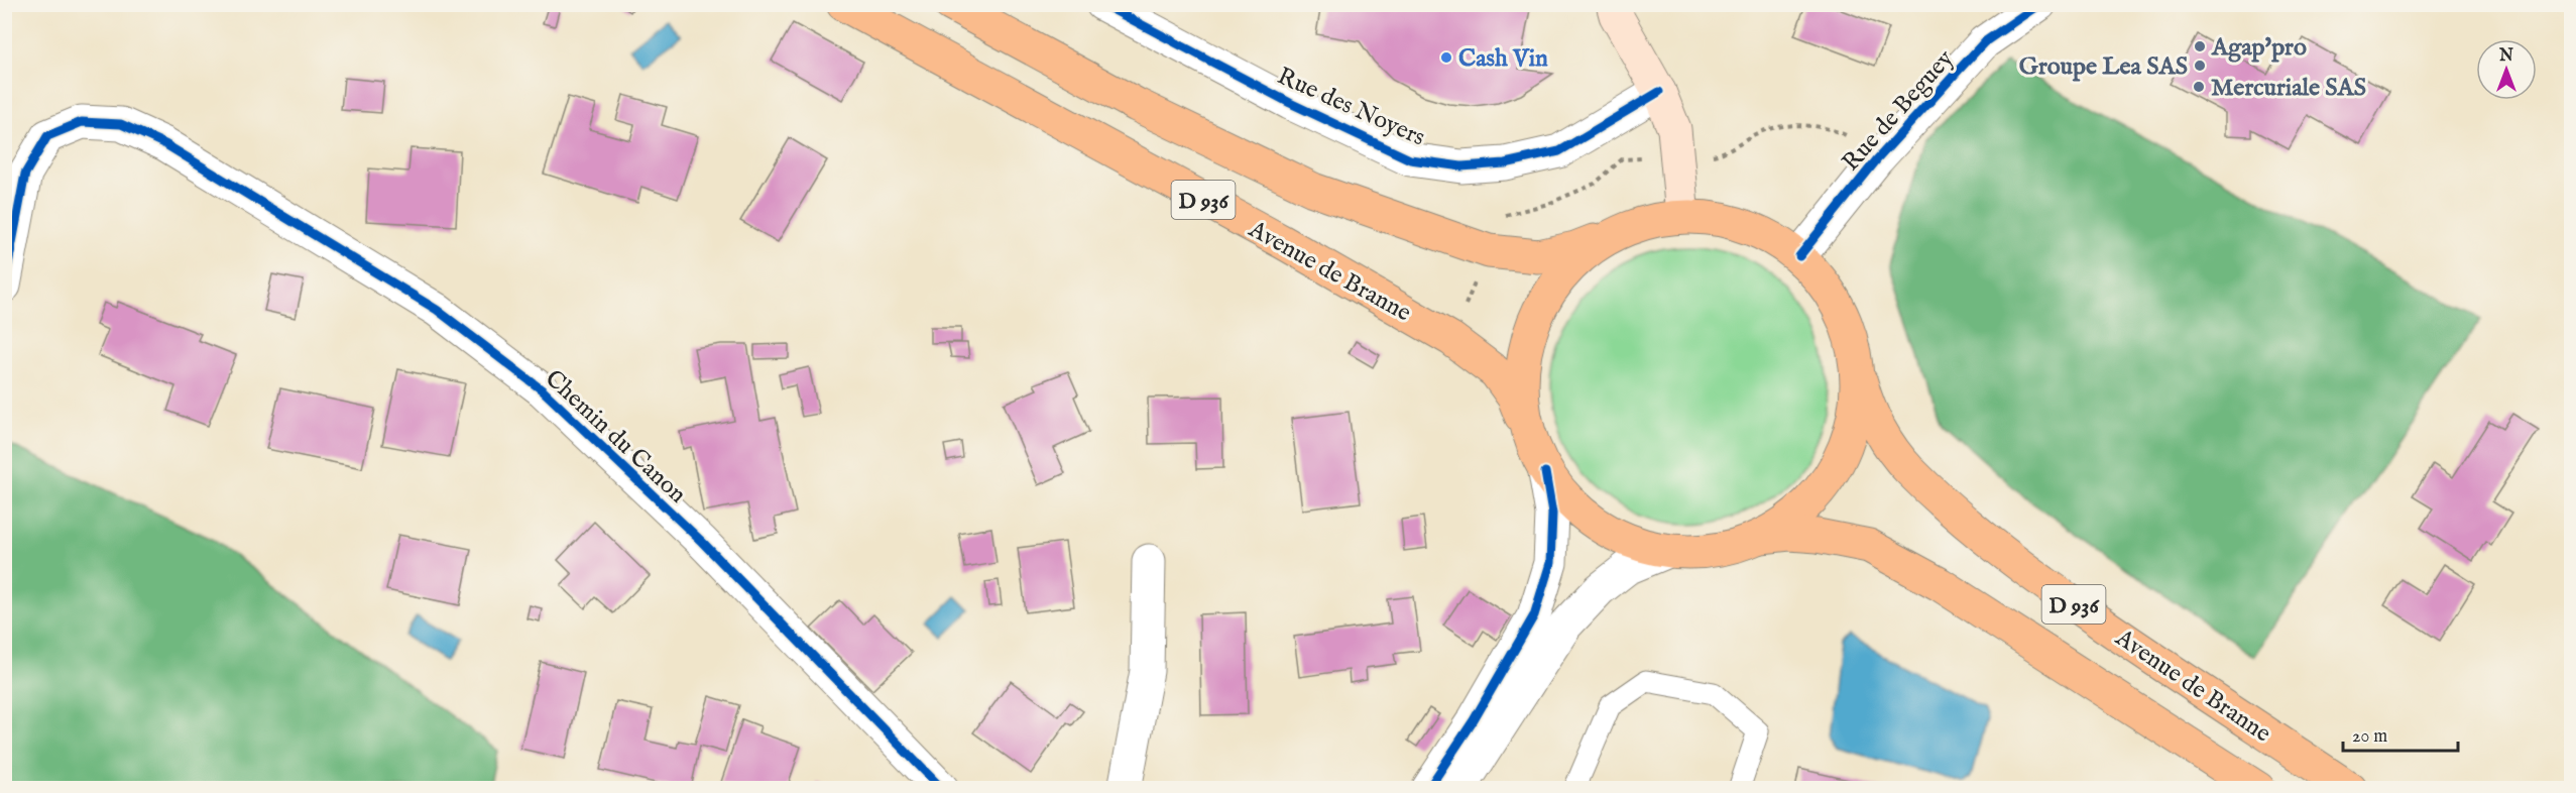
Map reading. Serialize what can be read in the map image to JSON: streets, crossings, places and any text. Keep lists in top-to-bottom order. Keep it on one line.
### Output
{"streets":{"main road":["D 936","Avenue de Branne"],"street":["Rue des Noyers","Rue de Beguey","Chemin du Canon"]},"crossings":[["Rue de Beguey","Avenue de Branne"],["D 936","Avenue de Branne"]],"places":["Agap'pro","Cash Vin","Groupe Lea SAS","Mercuriale SAS"],"scale_bar":"20 m","north":"top"}
